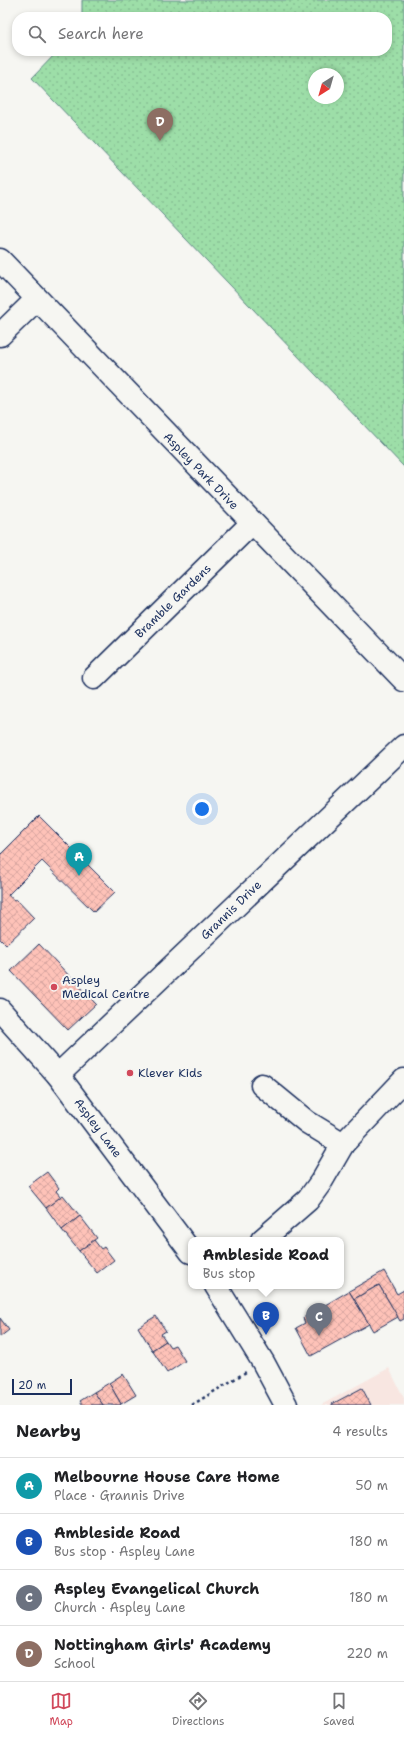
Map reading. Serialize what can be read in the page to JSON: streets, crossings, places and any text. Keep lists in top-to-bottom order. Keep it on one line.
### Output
{"streets":{"street":["Aspley Park Drive","Bramble Gardens","Grannis Drive","Aspley Lane"]},"crossings":[["Aspley Park Drive","Bramble Gardens"],["Grannis Drive","Aspley Lane"]],"places":["Aspley Medical Centre","Klever Kids"],"scale_bar":"20 m","north":"bottom left","page":{"search":"Search here","pins":["D","A","B","C"],"popup":["Ambleside Road","Bus stop"],"scale":"20 m","heading":["Nearby","4 results"],"list":[{"mark":"A","name":"Melbourne House Care Home","note":"Place · Grannis Drive","value":"50 m"},{"mark":"B","name":"Ambleside Road","note":"Bus stop · Aspley Lane","value":"180 m"},{"mark":"C","name":"Aspley Evangelical Church","note":"Church · Aspley Lane","value":"180 m"},{"mark":"D","name":"Nottingham Girls' Academy","note":"School","value":"220 m"}],"nav":["Map","Directions","Saved"]}}
